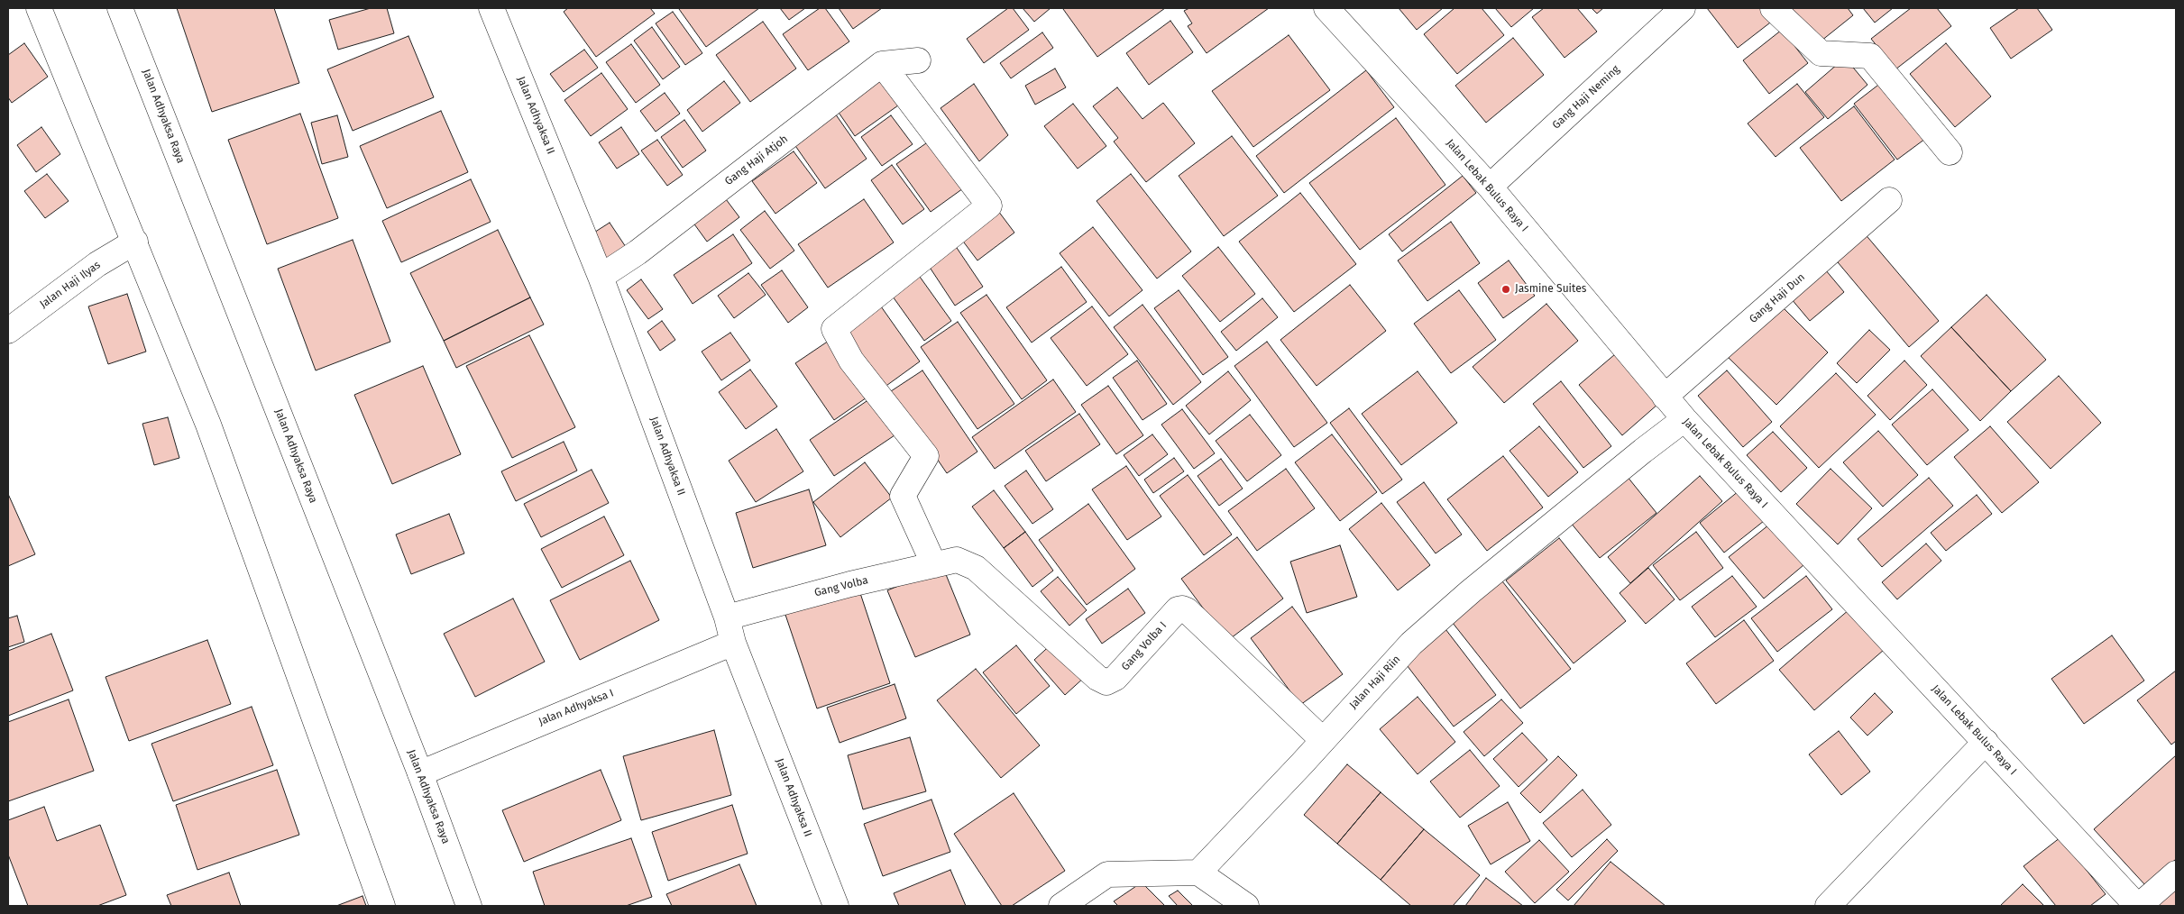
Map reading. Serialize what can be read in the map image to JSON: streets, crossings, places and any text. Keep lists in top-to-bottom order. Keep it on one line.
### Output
{"streets":{"street":["Gang Haji Neming","Jalan Adhyaksa II","Jalan Adhyaksa Raya","Gang Haji Atjoh","Jalan Lebak Bulus Raya I","Jalan Haji Ilyas","Gang Haji Dun","Gang Volba","Gang Volba I","Jalan Haji Riin","Jalan Adhyaksa I"]},"crossings":[["Gang Haji Neming","Jalan Lebak Bulus Raya I"],["Jalan Adhyaksa II","Gang Haji Atjoh"],["Jalan Adhyaksa II","Gang Volba"],["Jalan Adhyaksa II","Jalan Adhyaksa I"],["Jalan Adhyaksa Raya","Jalan Adhyaksa I"],["Jalan Lebak Bulus Raya I","Gang Haji Dun"],["Jalan Lebak Bulus Raya I","Jalan Haji Riin"],["Gang Volba","Gang Volba I"],["Gang Volba I","Jalan Haji Riin"]],"places":["Jasmine Suites"]}
